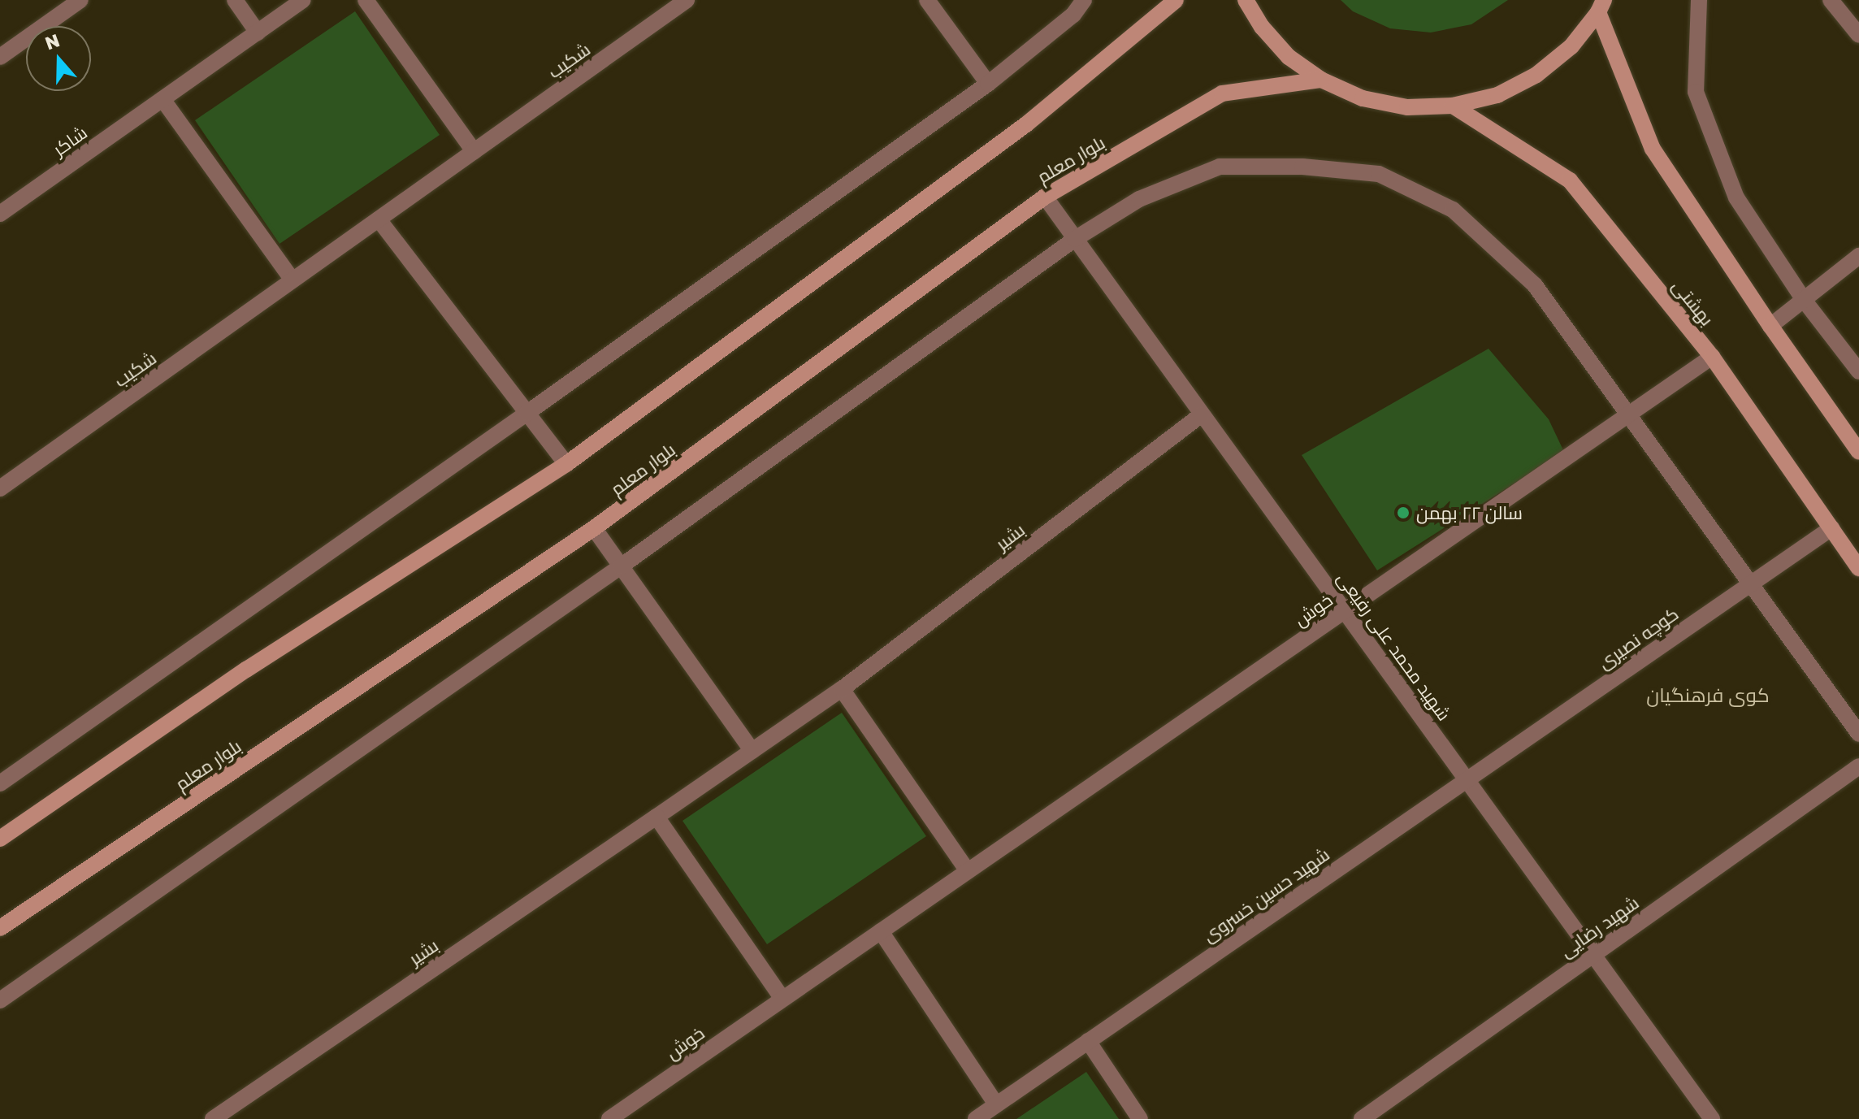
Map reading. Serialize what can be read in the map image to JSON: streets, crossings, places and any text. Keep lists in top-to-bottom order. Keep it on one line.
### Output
{"streets":{"main road":["بلوار معلم","بهشتی"],"street":["شکیب","شاکر","بشیر","خوش","کوچه نصیری","شهید محمد علی رفیعی","شهید حسین خسروی","شهید رضایی"]},"crossings":[["بلوار معلم","شهید محمد علی رفیعی"],["بهشتی","خوش"],["بهشتی","کوچه نصیری"],["بشیر","شهید محمد علی رفیعی"],["خوش","شهید محمد علی رفیعی"],["کوچه نصیری","شهید محمد علی رفیعی"],["کوچه نصیری","شهید حسین خسروی"],["شهید محمد علی رفیعی","شهید حسین خسروی"],["شهید محمد علی رفیعی","شهید رضایی"]],"districts":["کوی فرهنگیان"],"places":["سالن ۲۲ بهمن"],"north":"top"}
